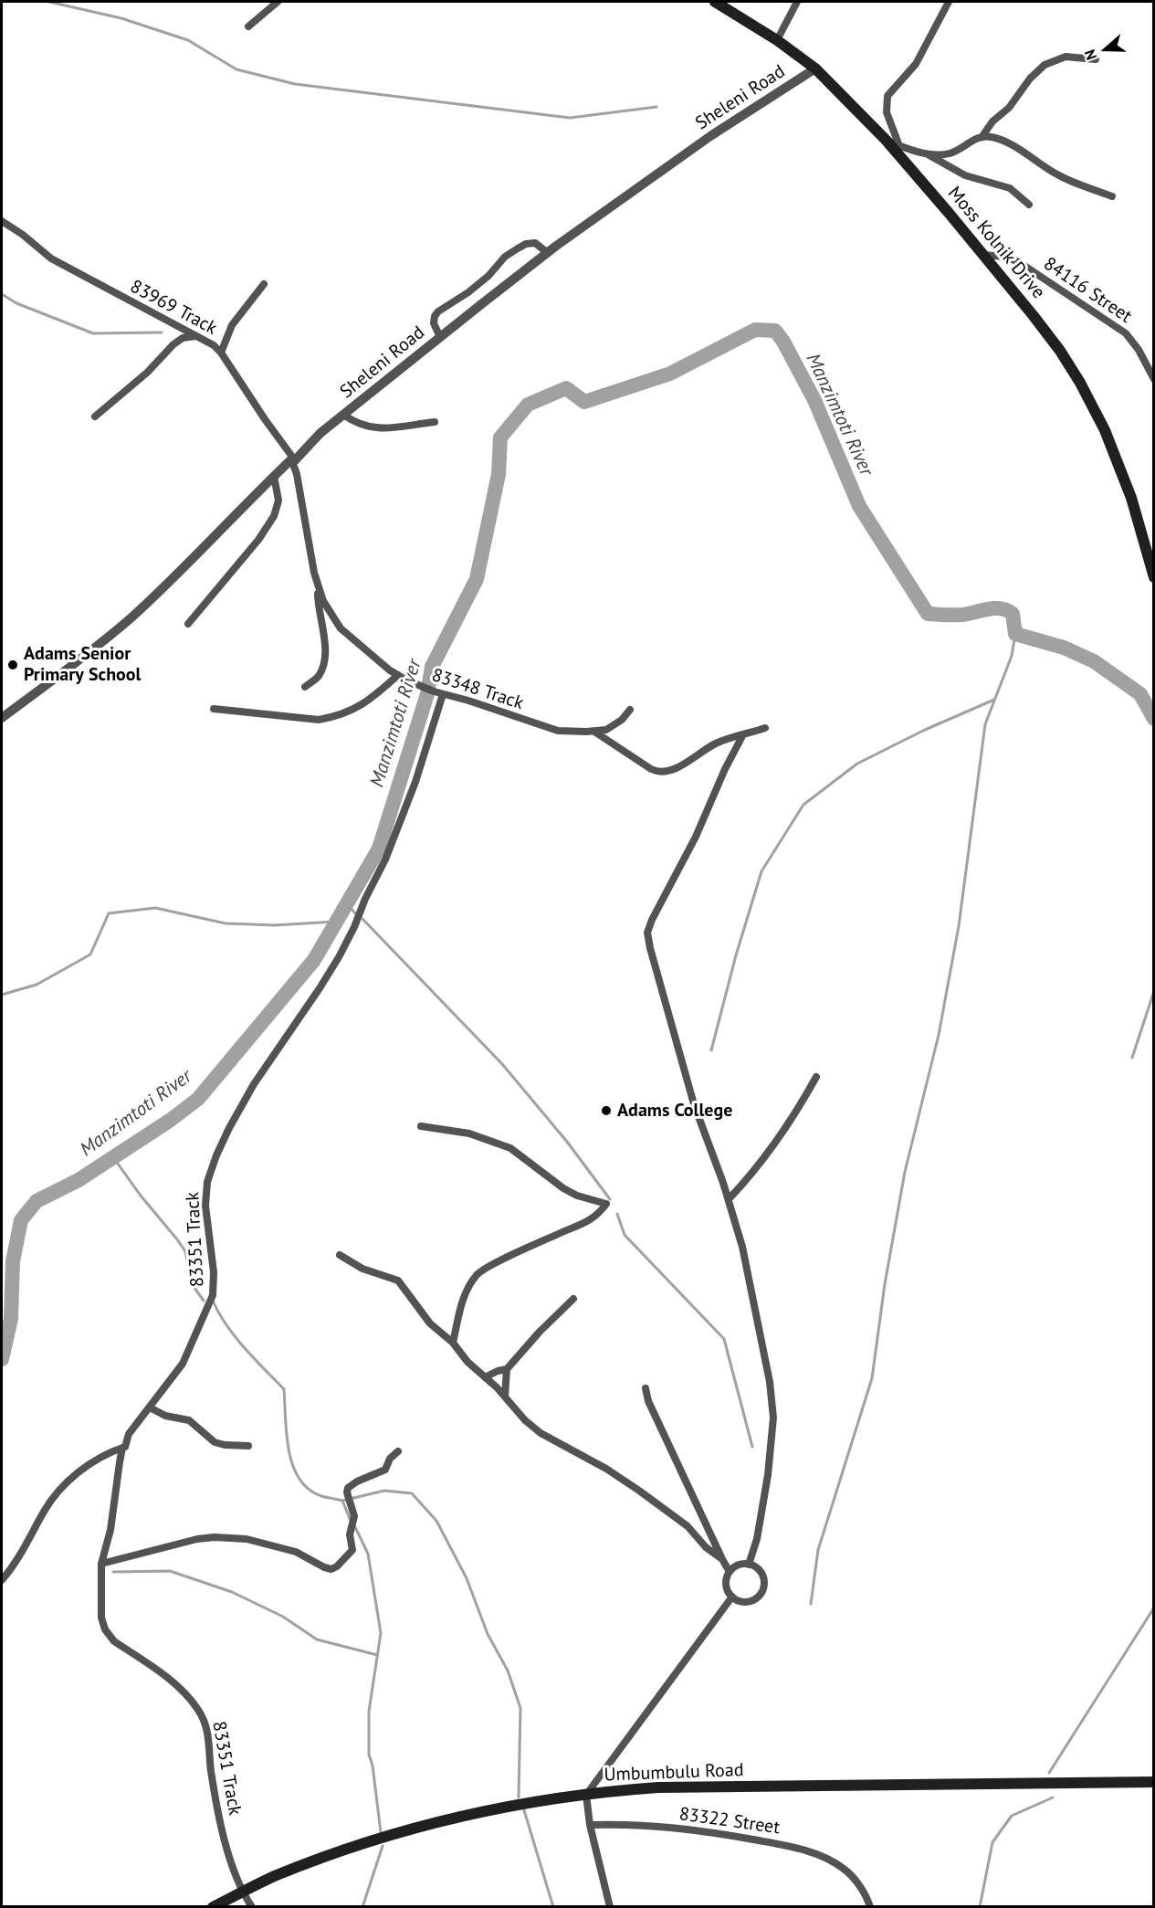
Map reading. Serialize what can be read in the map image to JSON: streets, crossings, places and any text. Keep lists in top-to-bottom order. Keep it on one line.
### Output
{"streets":{"main road":["Moss Kolnik Drive","Umbumbulu Road"],"street":["Sheleni Road","84116 Street","83969 Track","83348 Track","83351 Track","83322 Street"]},"crossings":[["Sheleni Road","Moss Kolnik Drive"],["Sheleni Road","83969 Track"],["Sheleni Road","83348 Track"],["Moss Kolnik Drive","84116 Street"],["83969 Track","83348 Track"],["83348 Track","83351 Track"],["83351 Track","Umbumbulu Road"]],"water":["Manzimtoti River"],"places":["Adams Senior Primary School","Adams College"],"north":"left"}
